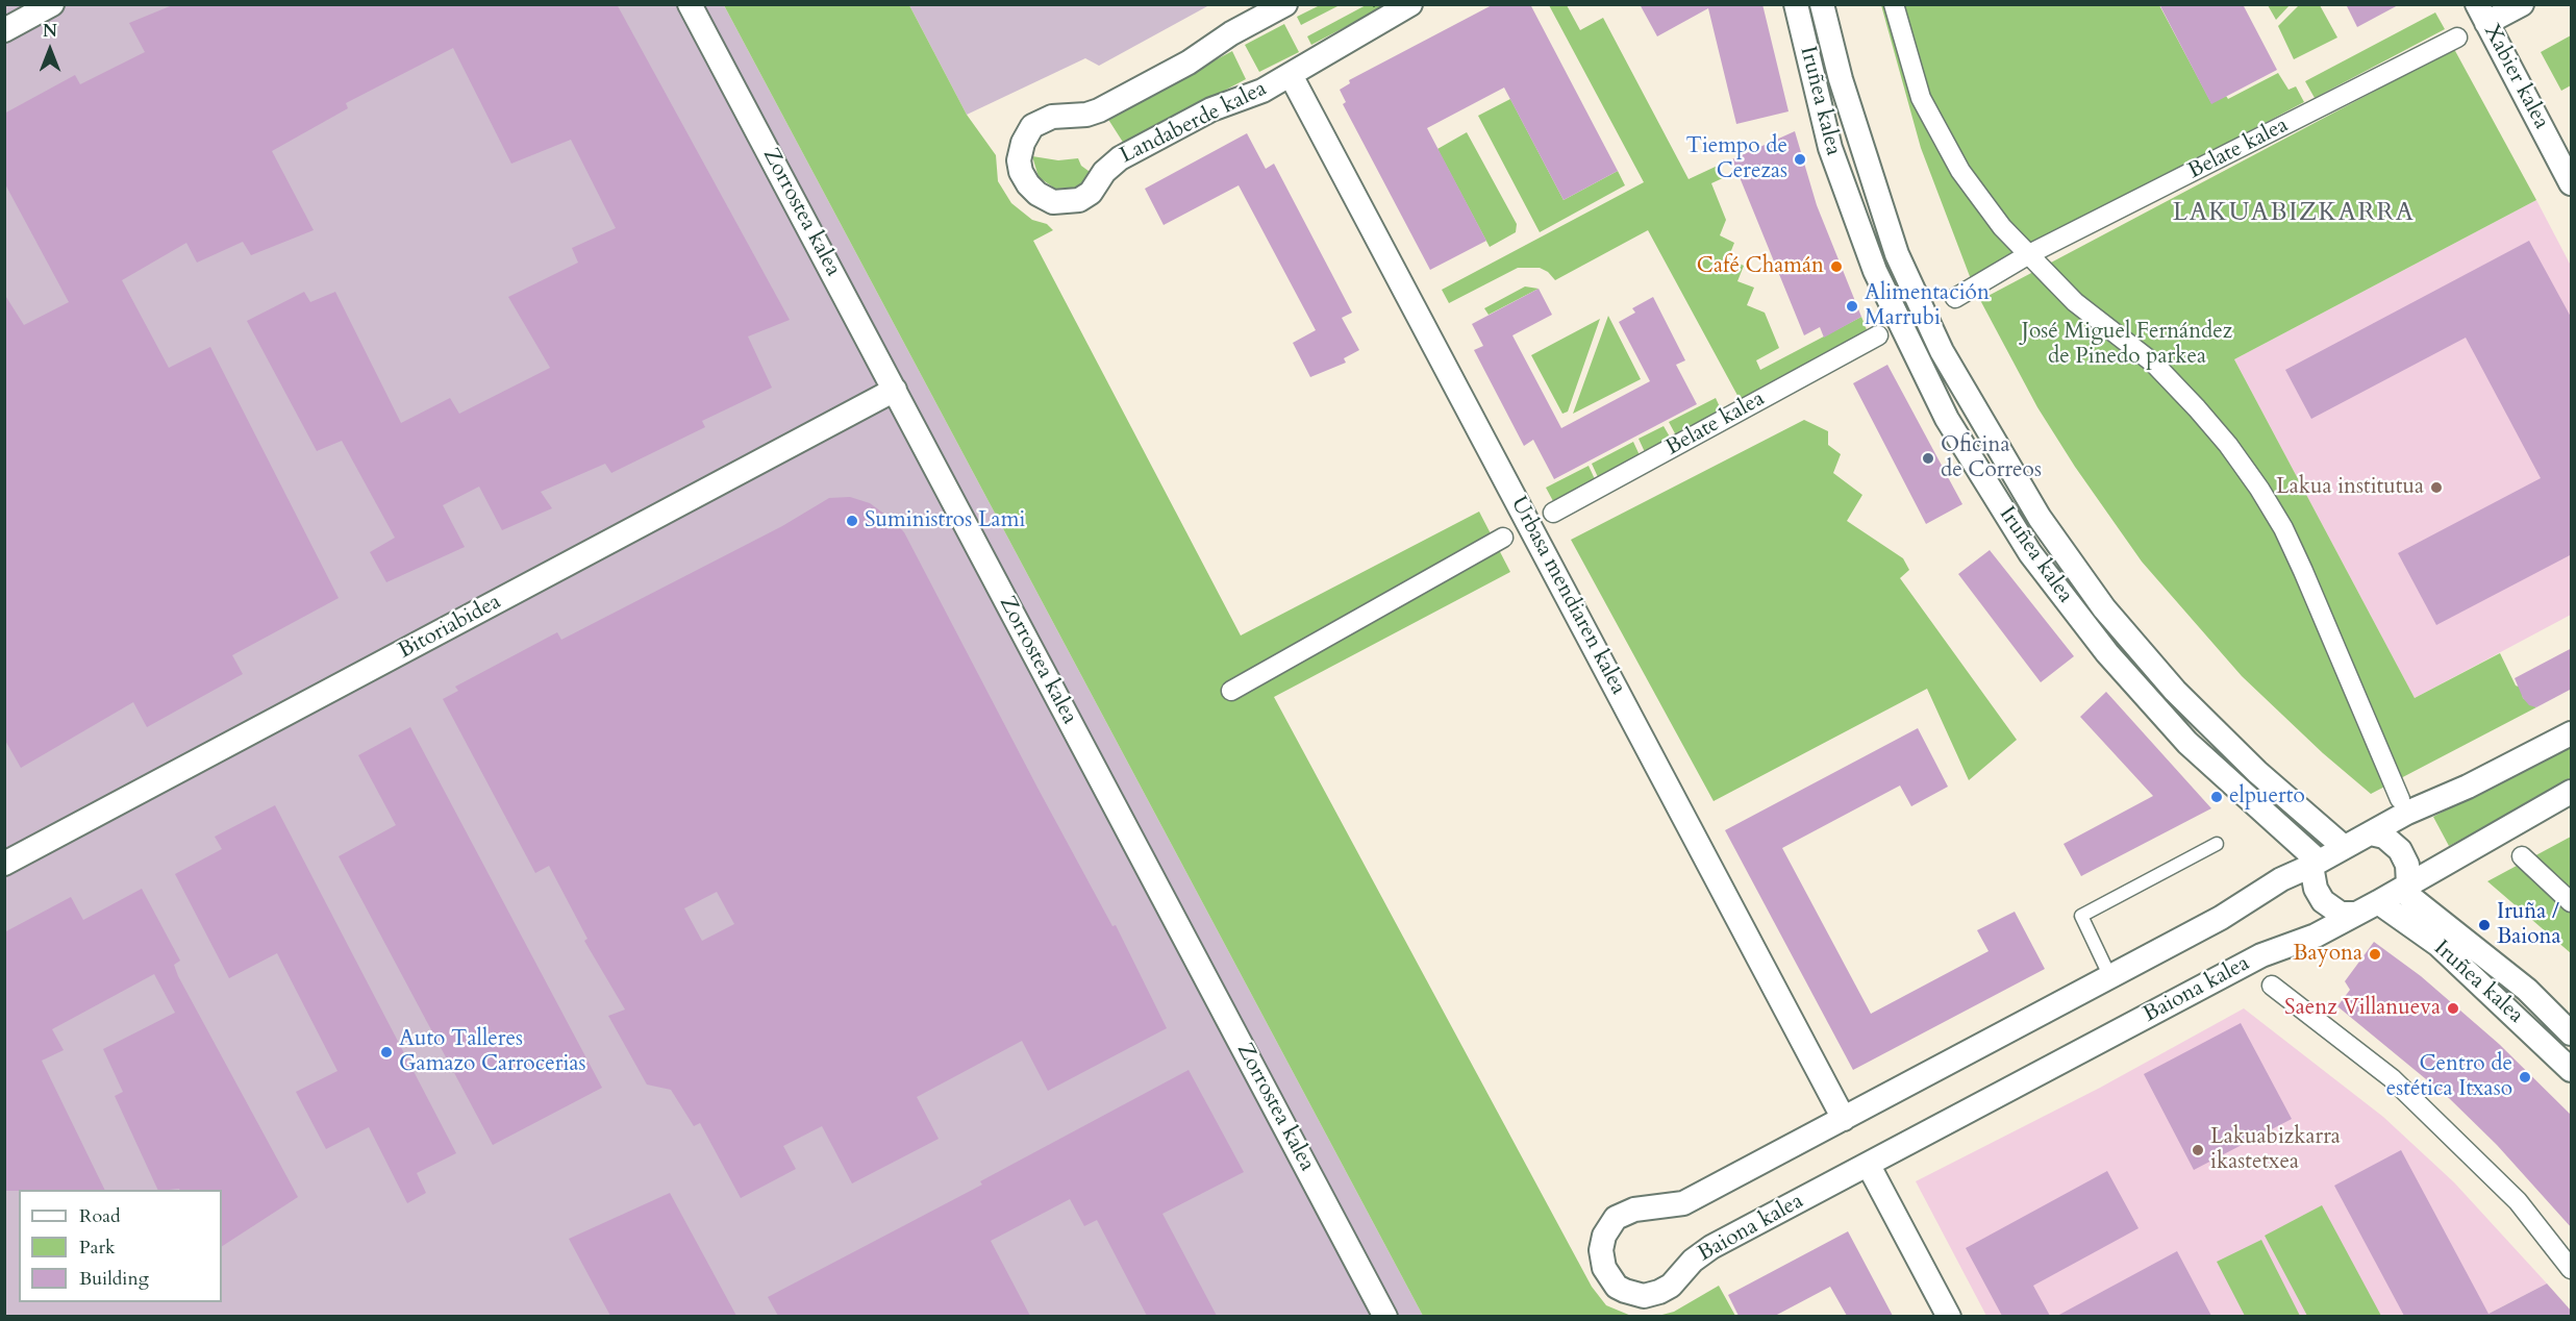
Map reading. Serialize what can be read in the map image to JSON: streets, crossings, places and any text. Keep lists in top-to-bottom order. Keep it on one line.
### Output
{"streets":{"street":["Xabier kalea","Iruñea kalea","Landaberde kalea","Belate kalea","Zorrostea kalea","Urbasa mendiaren kalea","Bitoriabidea","Baiona kalea"]},"crossings":[["Iruñea kalea","Baiona kalea"],["Landaberde kalea","Urbasa mendiaren kalea"],["Zorrostea kalea","Bitoriabidea"],["Urbasa mendiaren kalea","Baiona kalea"]],"districts":["LAKUABIZKARRA"],"parks":["José Miguel Fernández de Pinedo parkea"],"places":["Tiempo de Cerezas","Café Chamán","Alimentación Marrubi","Oficina de Correos","Lakua institutua","Suministros Lami","elpuerto","Iruña / Baiona","Bayona","Saenz Villanueva","Auto Talleres Gamazo Carrocerias","Centro de estética Itxaso","Lakuabizkarra ikastetxea"],"legend":["Road","Park","Building"],"north":"top"}
